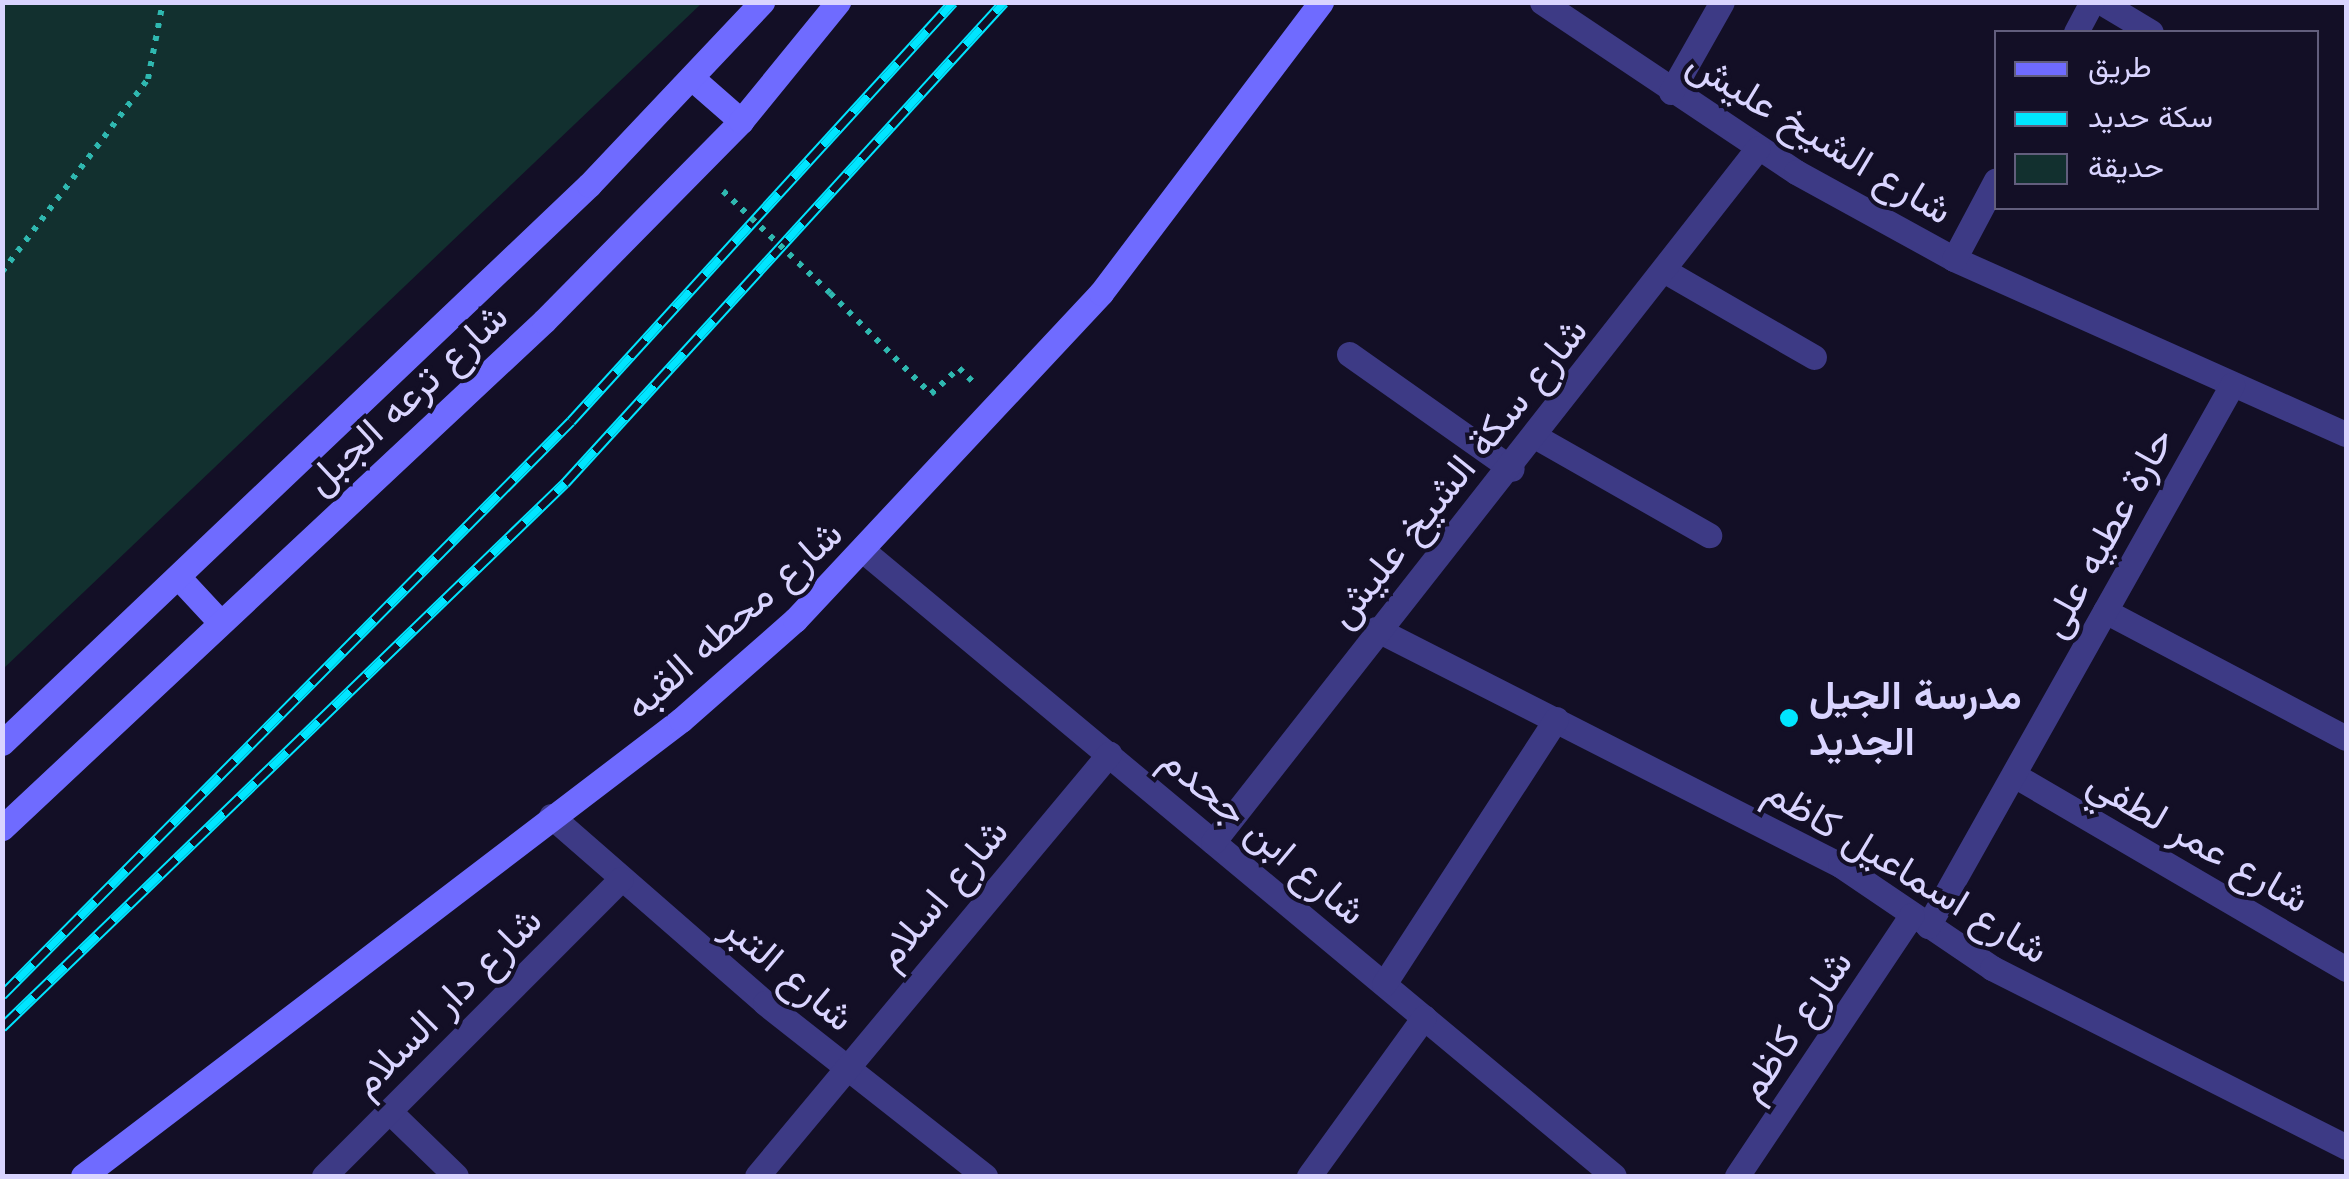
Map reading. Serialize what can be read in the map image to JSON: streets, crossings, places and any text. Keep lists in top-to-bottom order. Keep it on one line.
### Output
{"streets":{"main road":["شارع ترعه الجبل","شارع محطه القبه"],"street":["شارع الشيخ عليش","شارع سكة الشيخ عليش","حارة عطيه على","شارع ابن جحدم","شارع عمر لطفي","شارع اسماعيل كاظم","شارع اسلام","شارع التبر","شارع دار السلام","شارع كاظم"]},"crossings":[["شارع الشيخ عليش","شارع سكة الشيخ عليش"],["شارع الشيخ عليش","حارة عطيه على"],["شارع سكة الشيخ عليش","شارع ابن جحدم"],["شارع سكة الشيخ عليش","شارع اسماعيل كاظم"],["حارة عطيه على","شارع عمر لطفي"],["حارة عطيه على","شارع اسماعيل كاظم"],["حارة عطيه على","شارع كاظم"],["شارع محطه القبه","شارع ابن جحدم"],["شارع محطه القبه","شارع التبر"],["شارع ابن جحدم","شارع اسلام"],["شارع اسماعيل كاظم","شارع كاظم"],["شارع اسلام","شارع التبر"],["شارع التبر","شارع دار السلام"]],"places":["مدرسة الجيل الجديد"],"legend":["طريق","سكة حديد","حديقة"]}
